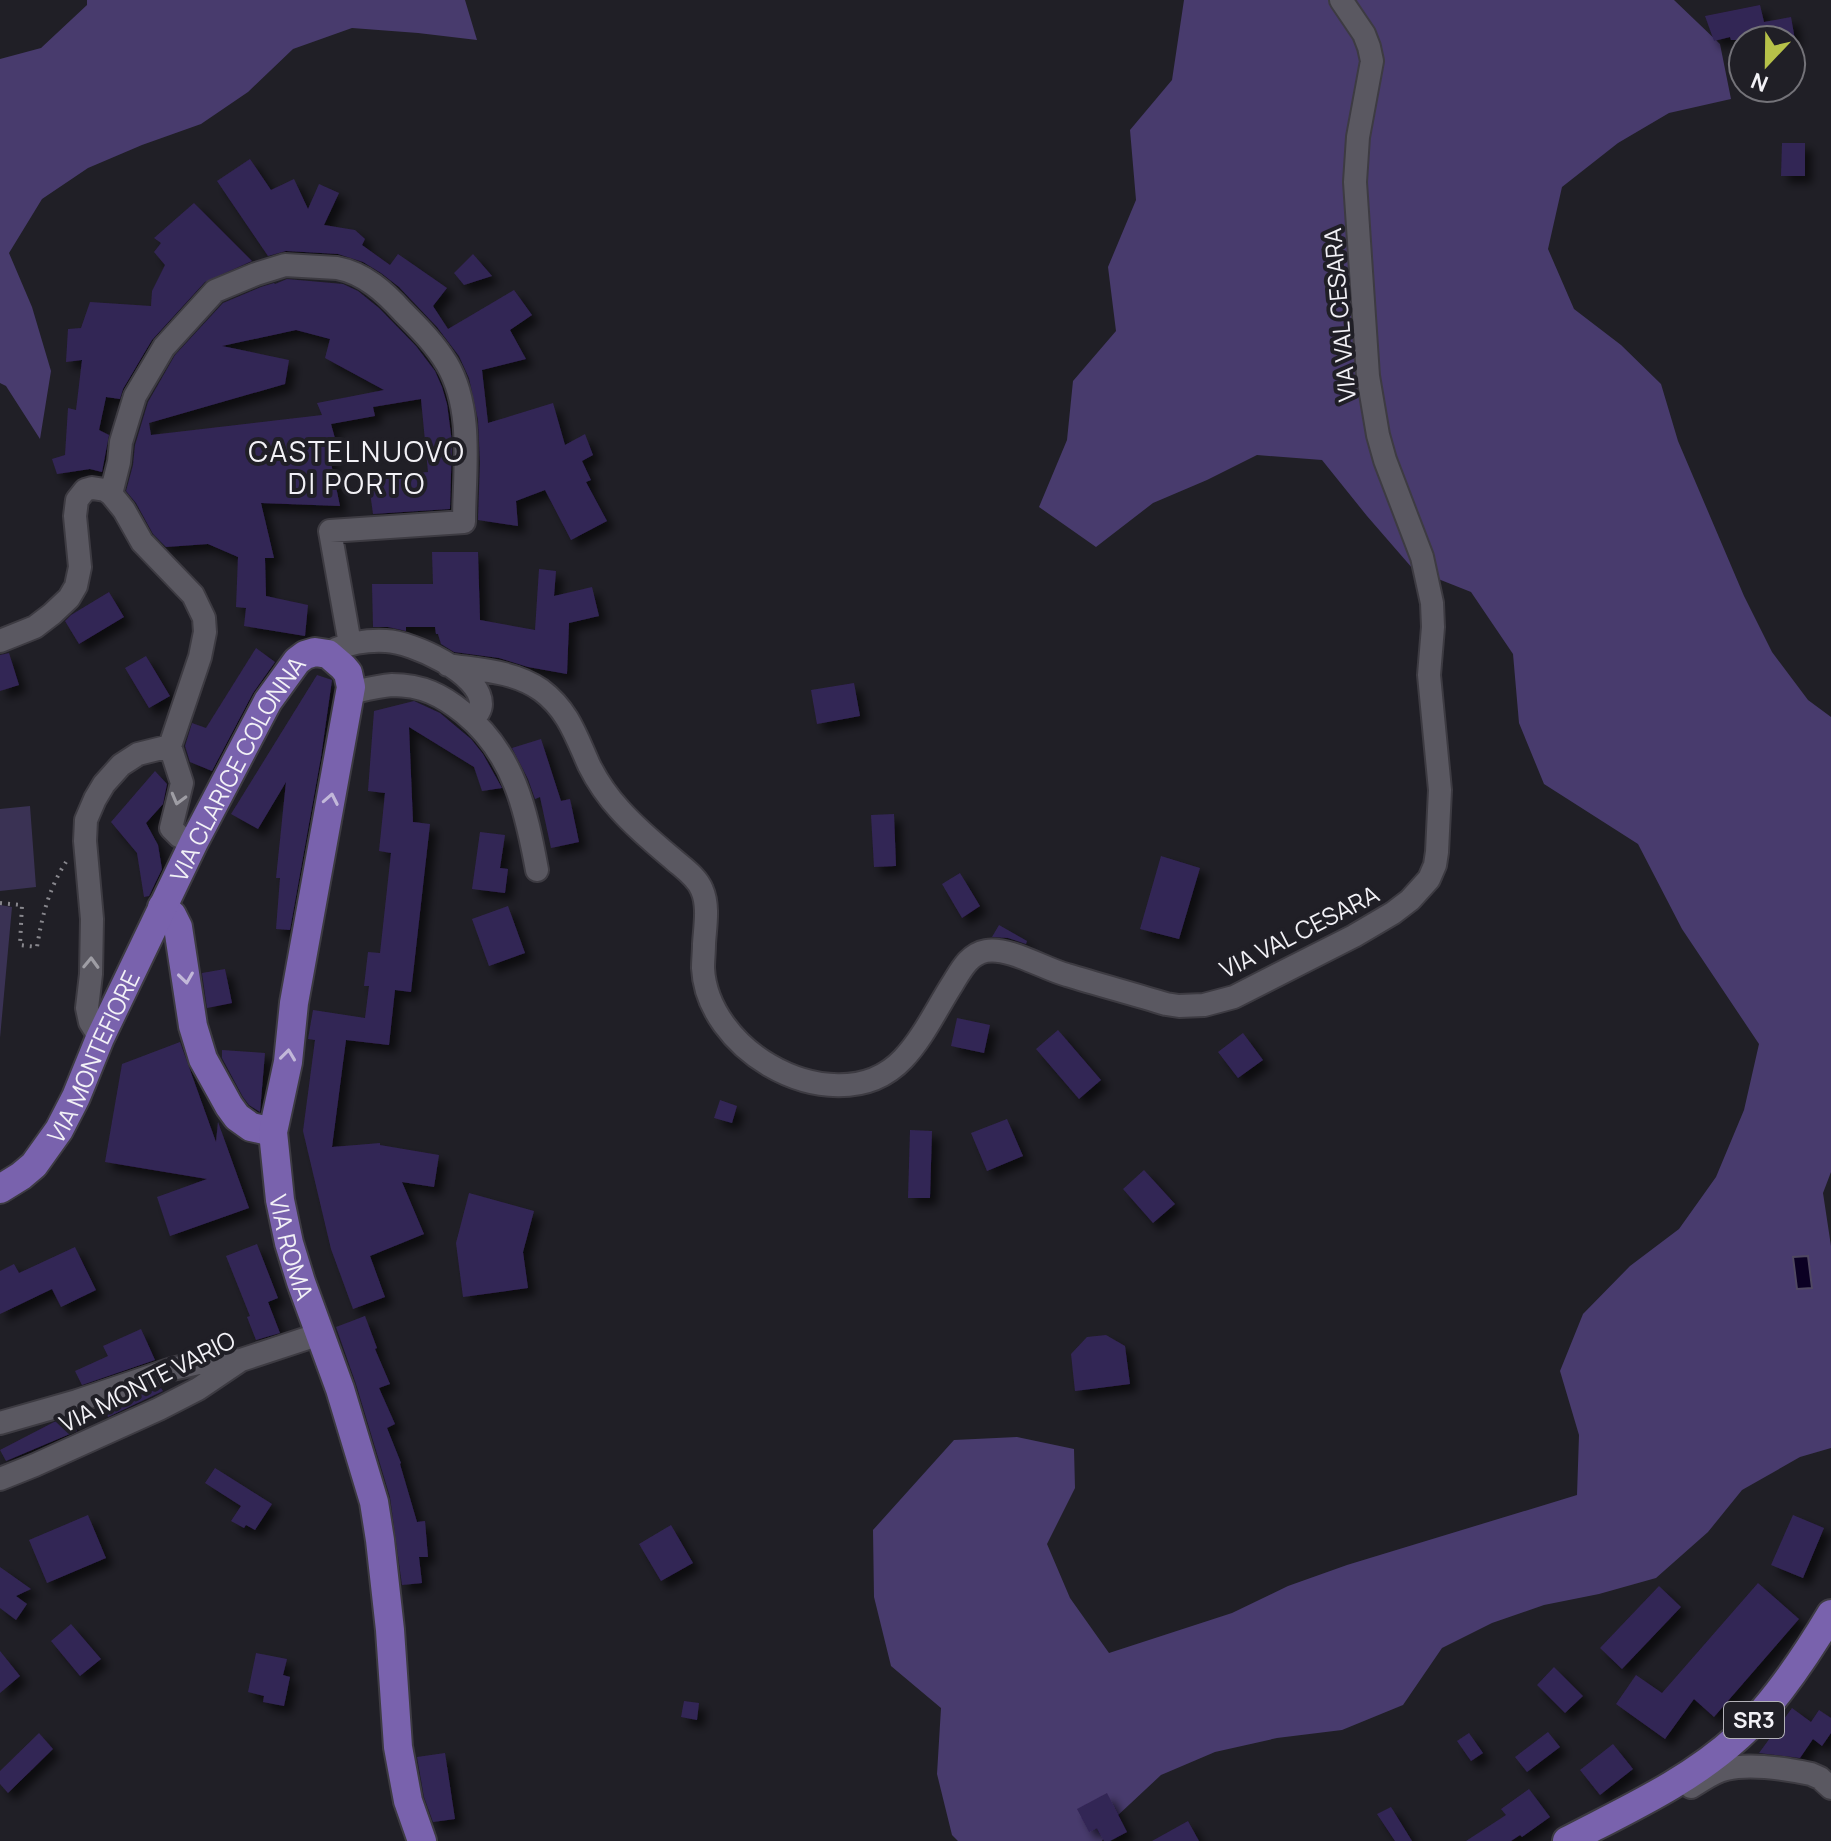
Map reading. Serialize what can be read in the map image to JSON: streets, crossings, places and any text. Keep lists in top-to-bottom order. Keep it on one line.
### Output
{"streets":{"main road":["VIA CLARICE COLONNA","VIA MONTEFIORE","VIA ROMA","SR3"],"street":["VIA VAL CESARA","VIA MONTE VARIO"]},"crossings":[["VIA CLARICE COLONNA","VIA MONTEFIORE"],["VIA ROMA","VIA MONTE VARIO"]],"one_way":["VIA ROMA"],"districts":["CASTELNUOVO DI PORTO"],"north":"bottom"}
